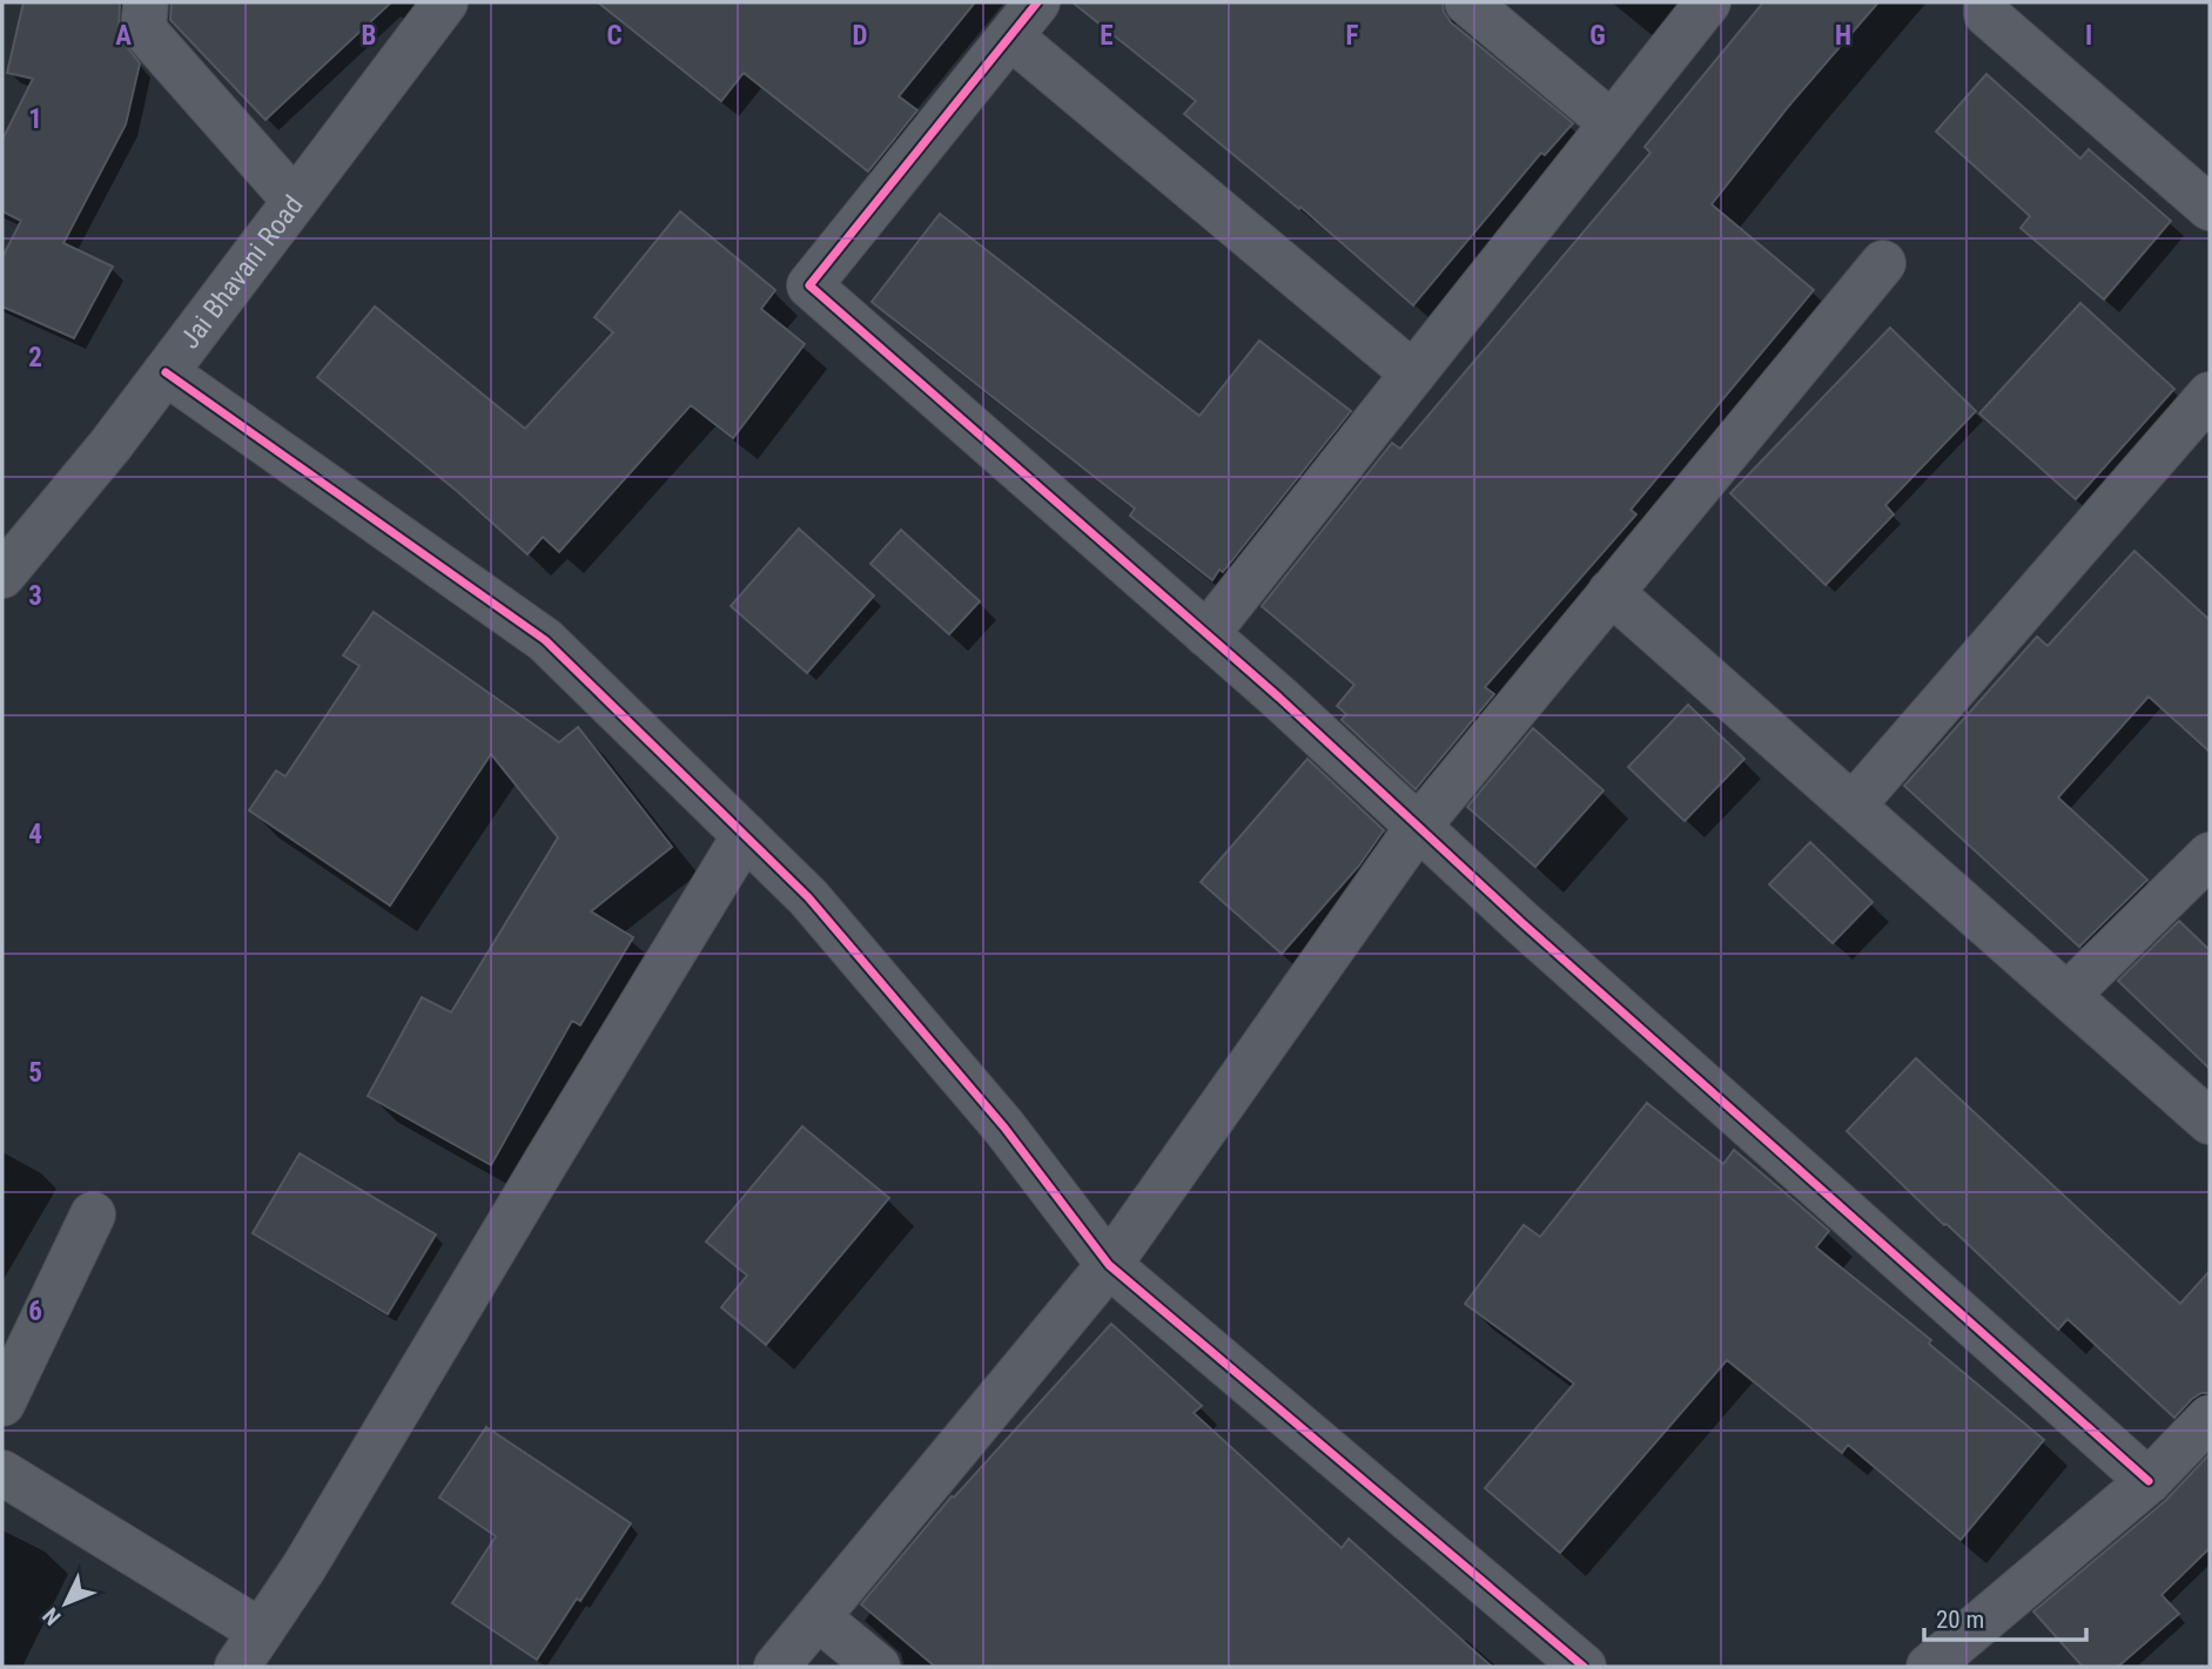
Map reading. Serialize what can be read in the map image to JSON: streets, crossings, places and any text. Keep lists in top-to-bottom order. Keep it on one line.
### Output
{"streets":{"street":["Jai Bhavani Road"]},"scale_bar":"20 m","north":"bottom left","grid":{"columns":["A","B","C","D","E","F","G","H","I"],"rows":["1","2","3","4","5","6"]}}
